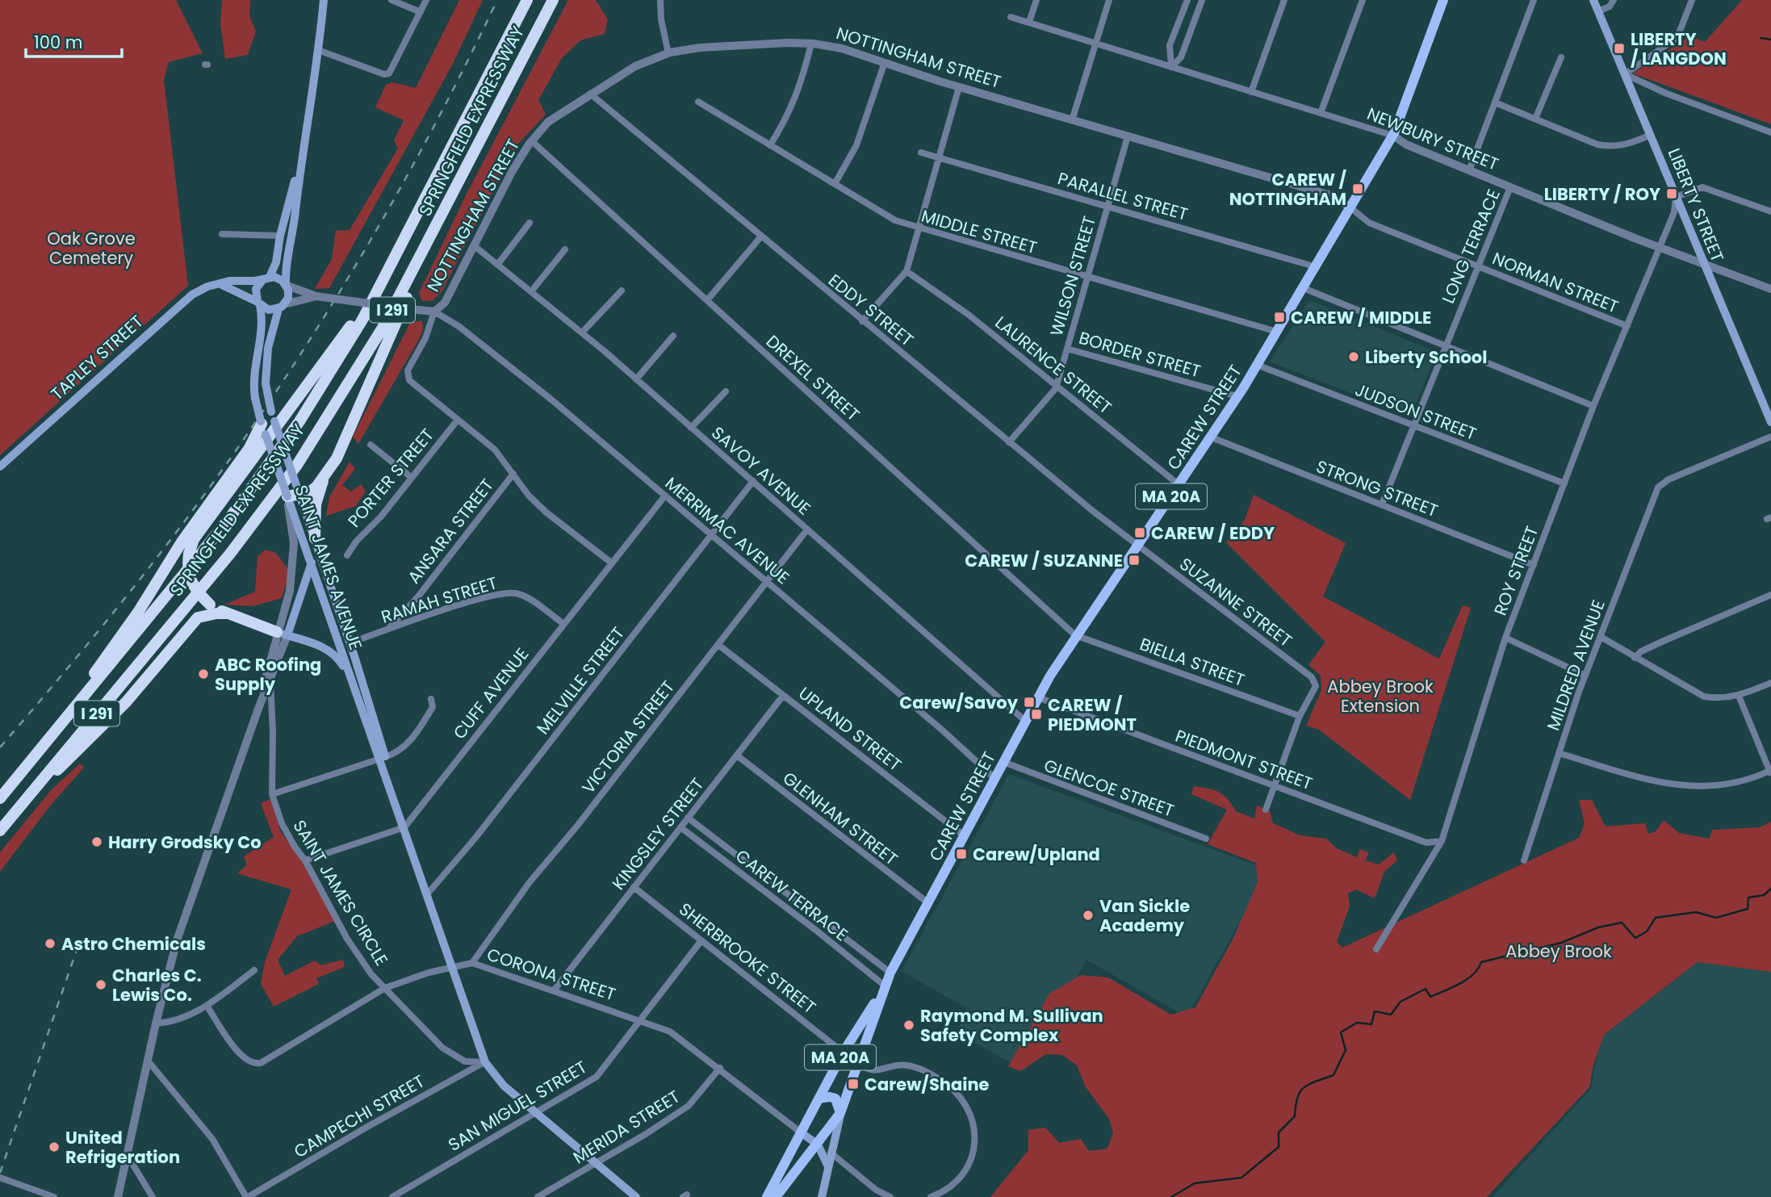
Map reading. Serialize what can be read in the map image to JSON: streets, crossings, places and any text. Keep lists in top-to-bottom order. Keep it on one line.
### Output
{"streets":{"highway":["SPRINGFIELD EXPRESSWAY","I 291"],"main road":["LIBERTY STREET","TAPLEY STREET","CAREW STREET","MA 20A","SAINT JAMES AVENUE"],"street":["NOTTINGHAM STREET","NEWBURY STREET","PARALLEL STREET","MIDDLE STREET","LONG TERRACE","WILSON STREET","NORMAN STREET","EDDY STREET","BORDER STREET","LAURENCE STREET","DREXEL STREET","JUDSON STREET","SAVOY AVENUE","PORTER STREET","STRONG STREET","MERRIMAC AVENUE","ANSARA STREET","ROY STREET","RAMAH STREET","SUZANNE STREET","BIELLA STREET","MILDRED AVENUE","MELVILLE STREET","CUFF AVENUE","UPLAND STREET","VICTORIA STREET","PIEDMONT STREET","GLENCOE STREET","GLENHAM STREET","KINGSLEY STREET","SAINT JAMES CIRCLE","CAREW TERRACE","SHERBROOKE STREET","CORONA STREET","SAN MIGUEL STREET","CAMPECHI STREET","MERIDA STREET"]},"crossings":[["NOTTINGHAM STREET","WILSON STREET"],["NOTTINGHAM STREET","NORMAN STREET"],["NOTTINGHAM STREET","EDDY STREET"],["NOTTINGHAM STREET","DREXEL STREET"],["NOTTINGHAM STREET","CAREW STREET"],["NOTTINGHAM STREET","SAVOY AVENUE"],["NOTTINGHAM STREET","PORTER STREET"],["NOTTINGHAM STREET","MERRIMAC AVENUE"],["NEWBURY STREET","LIBERTY STREET"],["NEWBURY STREET","LONG TERRACE"],["NEWBURY STREET","CAREW STREET"],["NEWBURY STREET","ROY STREET"],["PARALLEL STREET","WILSON STREET"],["PARALLEL STREET","CAREW STREET"],["LIBERTY STREET","ROY STREET"],["MIDDLE STREET","WILSON STREET"],["MIDDLE STREET","CAREW STREET"],["LONG TERRACE","NORMAN STREET"],["LONG TERRACE","JUDSON STREET"],["LONG TERRACE","STRONG STREET"],["WILSON STREET","EDDY STREET"],["WILSON STREET","BORDER STREET"],["WILSON STREET","LAURENCE STREET"],["NORMAN STREET","CAREW STREET"],["NORMAN STREET","ROY STREET"],["EDDY STREET","CAREW STREET"],["EDDY STREET","SUZANNE STREET"],["BORDER STREET","CAREW STREET"],["TAPLEY STREET","SAINT JAMES AVENUE"],["LAURENCE STREET","CAREW STREET"],["DREXEL STREET","CAREW STREET"],["DREXEL STREET","BIELLA STREET"],["JUDSON STREET","CAREW STREET"],["JUDSON STREET","ROY STREET"],["CAREW STREET","SAVOY AVENUE"],["CAREW STREET","STRONG STREET"],["CAREW STREET","MA 20A"],["CAREW STREET","MERRIMAC AVENUE"],["CAREW STREET","SUZANNE STREET"],["CAREW STREET","BIELLA STREET"],["CAREW STREET","UPLAND STREET"],["CAREW STREET","PIEDMONT STREET"],["CAREW STREET","GLENCOE STREET"],["CAREW STREET","GLENHAM STREET"],["CAREW STREET","CAREW TERRACE"],["CAREW STREET","SHERBROOKE STREET"],["CAREW STREET","CORONA STREET"],["SAVOY AVENUE","MELVILLE STREET"],["SAVOY AVENUE","VICTORIA STREET"],["STRONG STREET","ROY STREET"],["MA 20A","CORONA STREET"],["MERRIMAC AVENUE","MELVILLE STREET"],["MERRIMAC AVENUE","CUFF AVENUE"],["MERRIMAC AVENUE","VICTORIA STREET"],["ANSARA STREET","RAMAH STREET"],["SAINT JAMES AVENUE","RAMAH STREET"],["SAINT JAMES AVENUE","MELVILLE STREET"],["SAINT JAMES AVENUE","CUFF AVENUE"],["SAINT JAMES AVENUE","SAINT JAMES CIRCLE"],["SAINT JAMES AVENUE","CORONA STREET"],["SAINT JAMES AVENUE","SAN MIGUEL STREET"],["SAINT JAMES AVENUE","CAMPECHI STREET"],["SAINT JAMES AVENUE","MERIDA STREET"],["ROY STREET","PIEDMONT STREET"],["RAMAH STREET","CUFF AVENUE"],["SUZANNE STREET","BIELLA STREET"],["UPLAND STREET","VICTORIA STREET"],["UPLAND STREET","KINGSLEY STREET"],["VICTORIA STREET","CORONA STREET"],["GLENHAM STREET","KINGSLEY STREET"],["KINGSLEY STREET","CAREW TERRACE"],["KINGSLEY STREET","SHERBROOKE STREET"],["KINGSLEY STREET","CORONA STREET"],["SAINT JAMES CIRCLE","CORONA STREET"],["SAINT JAMES CIRCLE","CAMPECHI STREET"],["SHERBROOKE STREET","SAN MIGUEL STREET"],["CORONA STREET","SAN MIGUEL STREET"],["CORONA STREET","MERIDA STREET"]],"parks":["Oak Grove Cemetery","Abbey Brook Extension","Abbey Brook"],"places":{"transit":["LIBERTY / LANGDON","CAREW / NOTTINGHAM","LIBERTY / ROY","CAREW / MIDDLE","CAREW / EDDY","CAREW / SUZANNE","Carew/Savoy","CAREW / PIEDMONT","Carew/Upland","Carew/Shaine"],"other":["Liberty School","ABC Roofing Supply","Harry Grodsky Co","Van Sickle Academy","Astro Chemicals","Charles C. Lewis Co.","Raymond M. Sullivan Safety Complex","United Refrigeration"]},"scale_bar":"100 m"}
